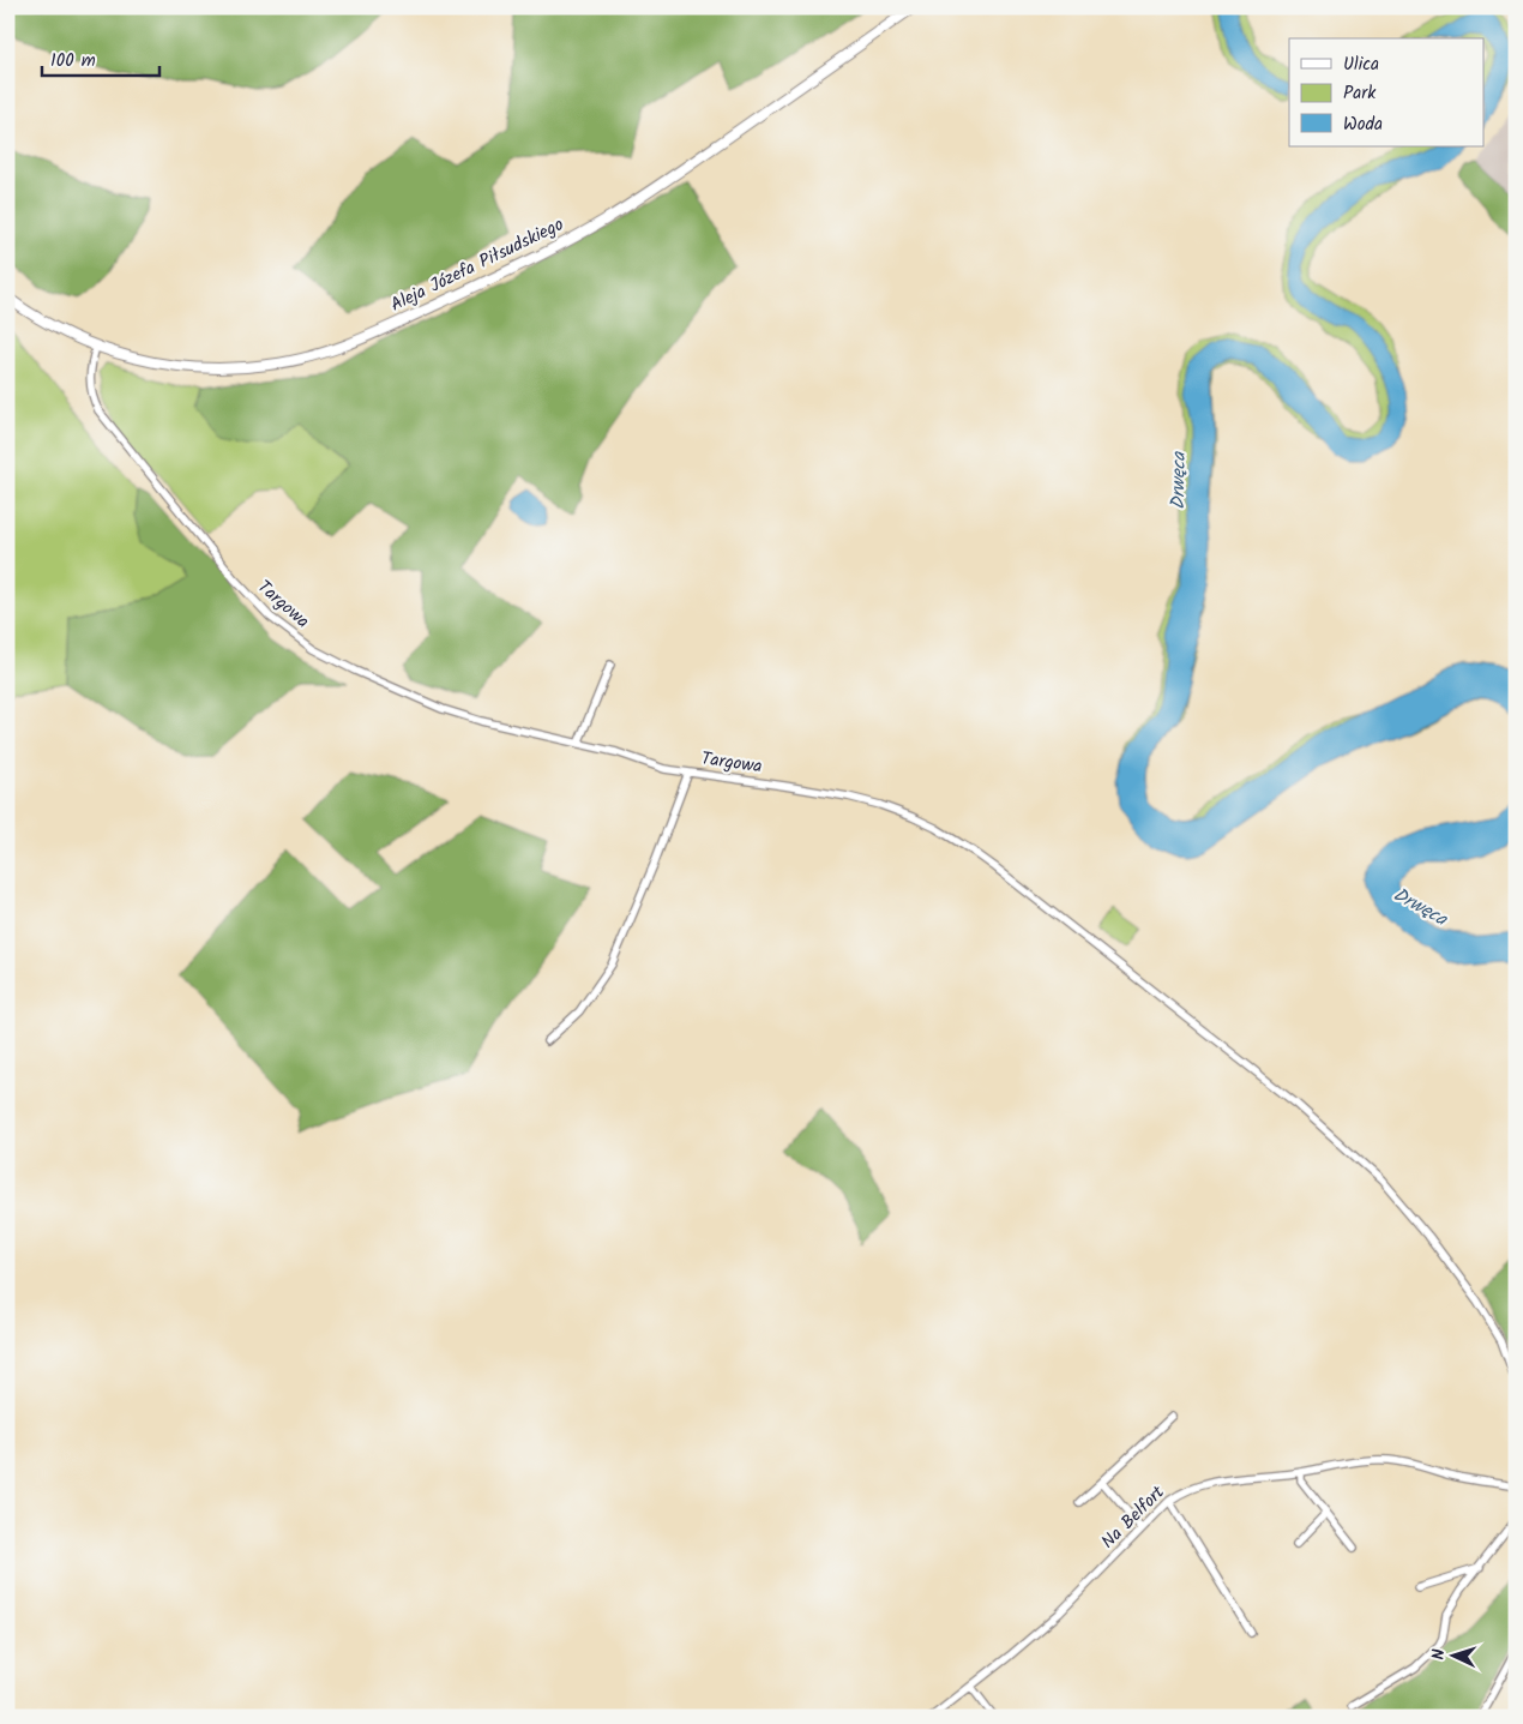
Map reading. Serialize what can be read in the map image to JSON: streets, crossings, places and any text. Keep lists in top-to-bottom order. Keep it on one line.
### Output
{"streets":{"main road":["Aleja Józefa Piłsudskiego"],"street":["Targowa","Na Belfort"]},"crossings":[["Aleja Józefa Piłsudskiego","Targowa"]],"water":["Drwęca"],"legend":["Ulica","Park","Woda"],"scale_bar":"100 m","north":"left"}
